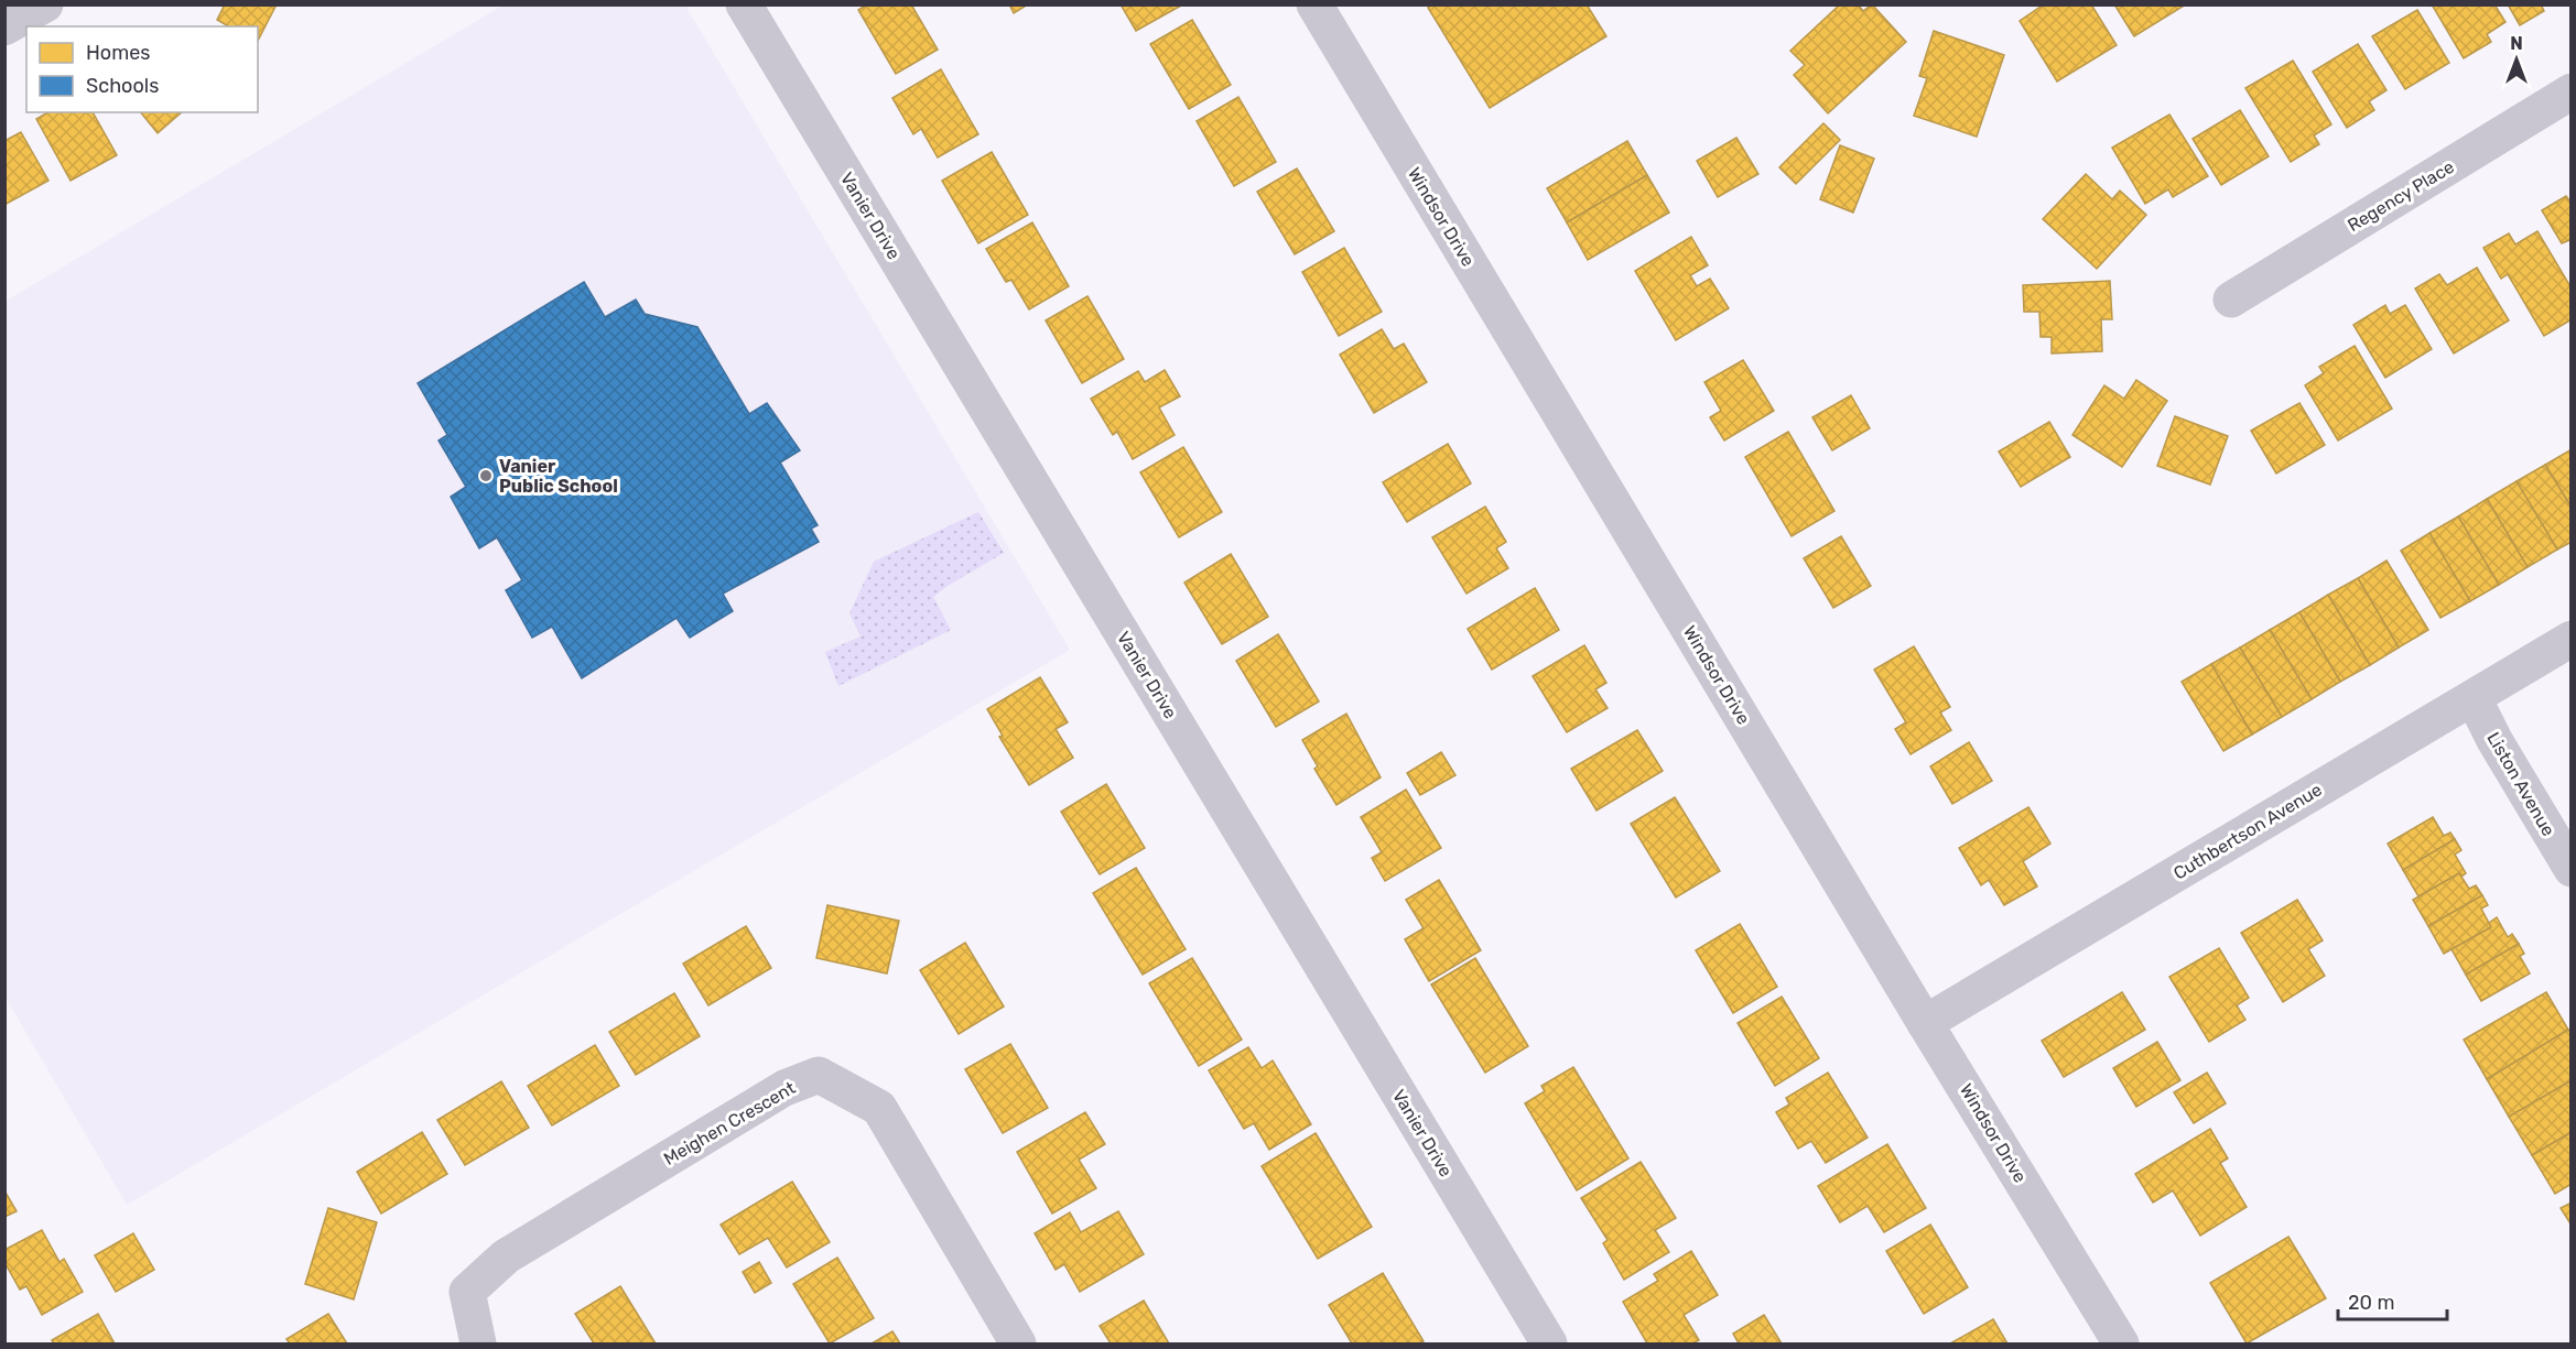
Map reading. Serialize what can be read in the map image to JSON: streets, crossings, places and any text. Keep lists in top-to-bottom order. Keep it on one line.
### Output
{"streets":{"street":["Regency Place","Vanier Drive","Windsor Drive","Liston Avenue","Cuthbertson Avenue","Meighen Crescent"]},"crossings":[["Windsor Drive","Cuthbertson Avenue"],["Liston Avenue","Cuthbertson Avenue"]],"places":["Vanier Public School"],"legend":["Homes","Schools"],"scale_bar":"20 m","north":"top"}
